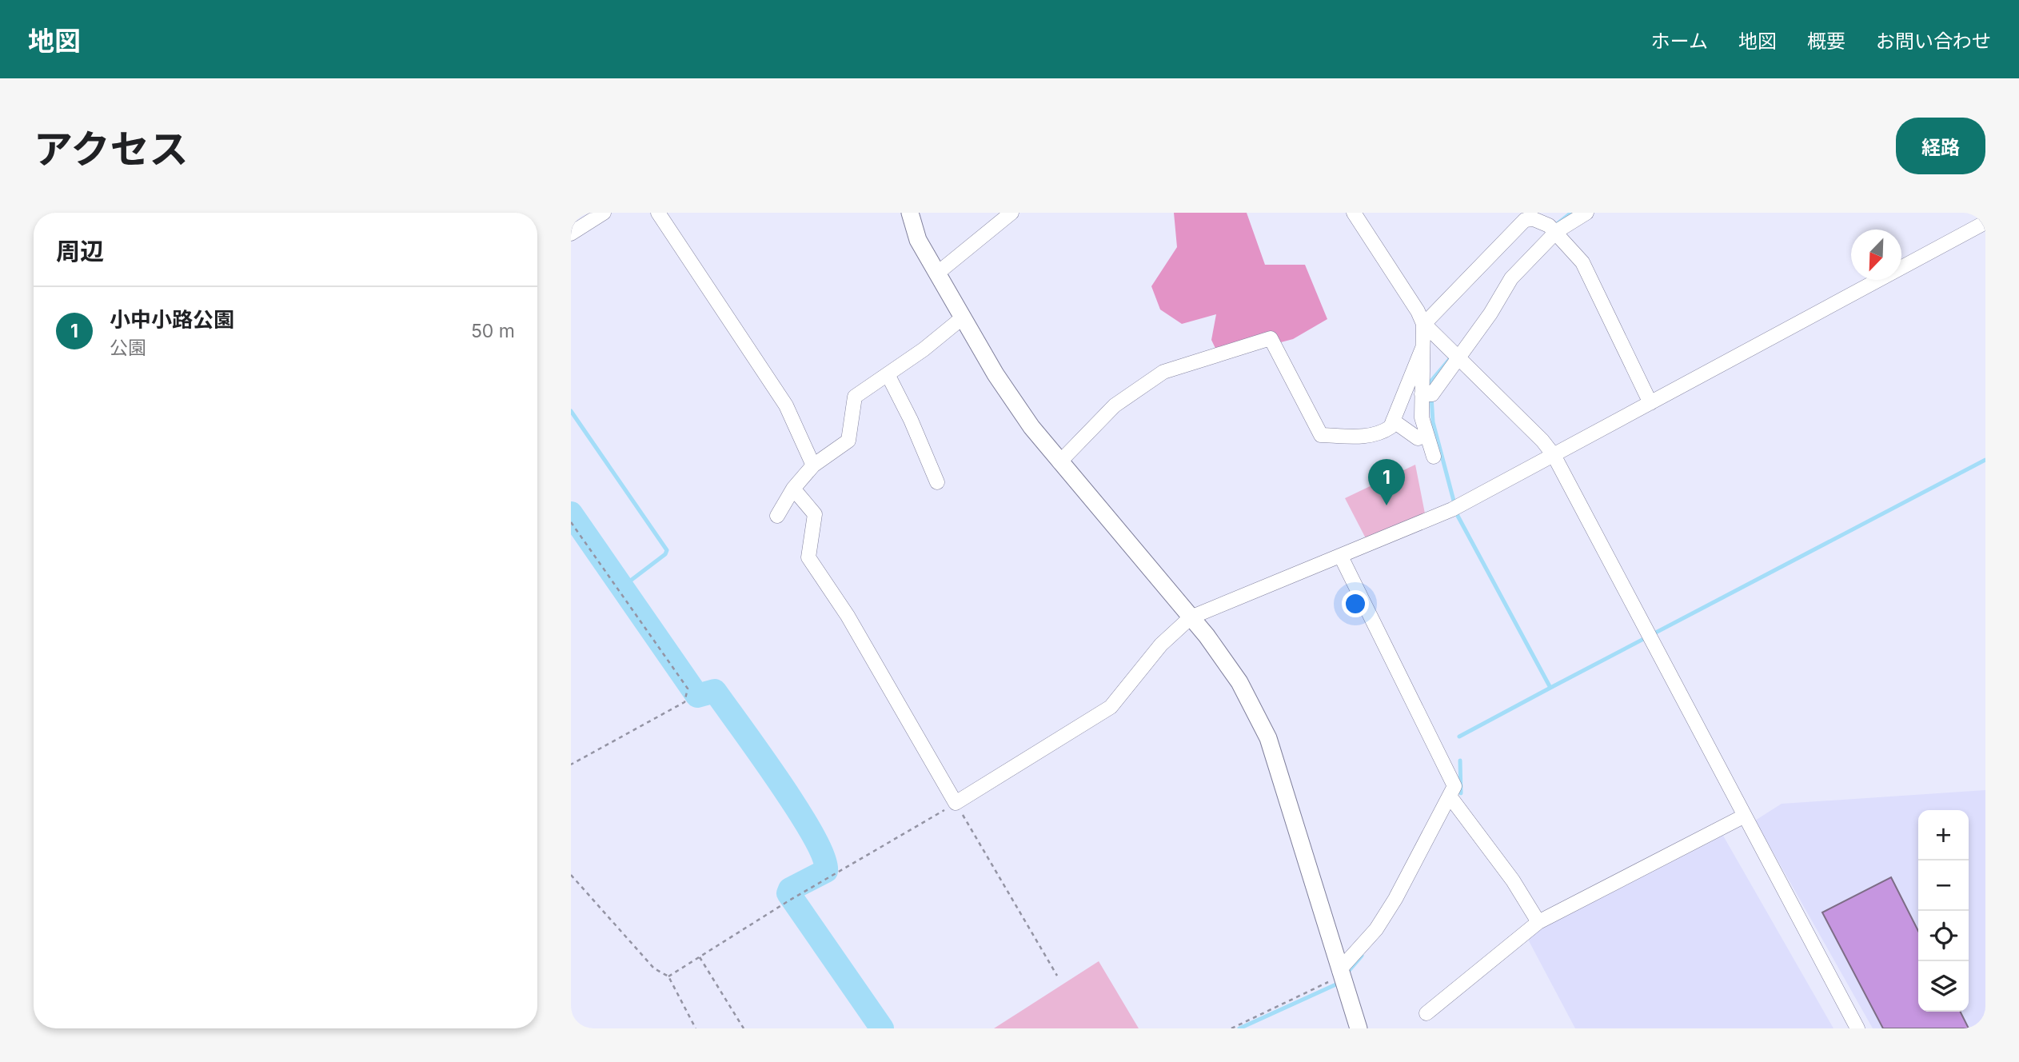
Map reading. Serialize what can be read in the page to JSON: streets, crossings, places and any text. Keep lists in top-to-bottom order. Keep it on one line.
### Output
{"north":"bottom left","page":{"header":"地図","nav":["ホーム","地図","概要","お問い合わせ"],"title":"アクセス","buttons":"経路","heading":"周辺","list":[{"mark":"1","name":"小中小路公園","note":"公園","value":"50 m"}],"pins":"1","map_buttons":["+","−"]}}
